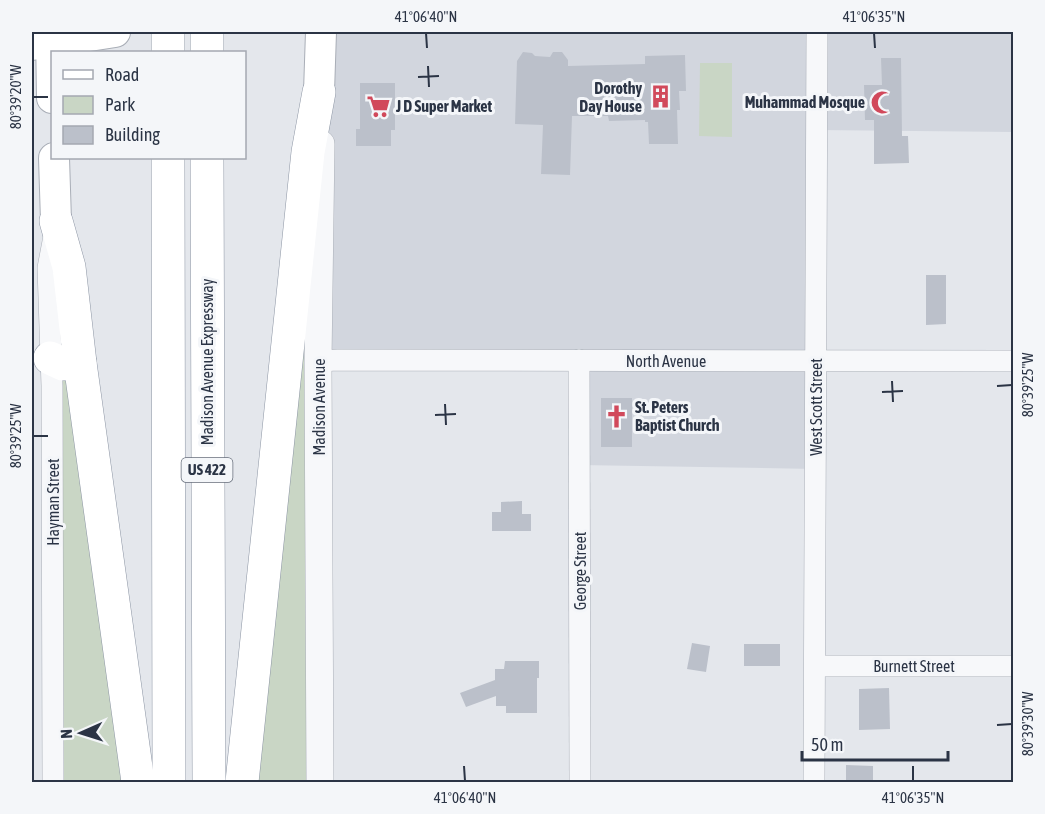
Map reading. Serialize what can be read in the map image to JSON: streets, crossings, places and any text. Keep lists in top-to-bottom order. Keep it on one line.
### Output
{"streets":{"highway":["Madison Avenue Expressway","US 422"],"main road":["Madison Avenue"],"street":["North Avenue","West Scott Street","Hayman Street","George Street","Burnett Street"]},"crossings":[["North Avenue","Madison Avenue"],["North Avenue","West Scott Street"],["North Avenue","George Street"],["West Scott Street","Burnett Street"]],"places":{"building":["Dorothy Day House"],"mosque":["Muhammad Mosque"],"supermarket":["J D Super Market"],"church":["St. Peters Baptist Church"]},"legend":["Road","Park","Building"],"scale_bar":"50 m","north":"left","coordinates":["41°06'40\"N","41°06'35\"N","80°39'20\"W","80°39'25\"W","80°39'30\"W"]}
